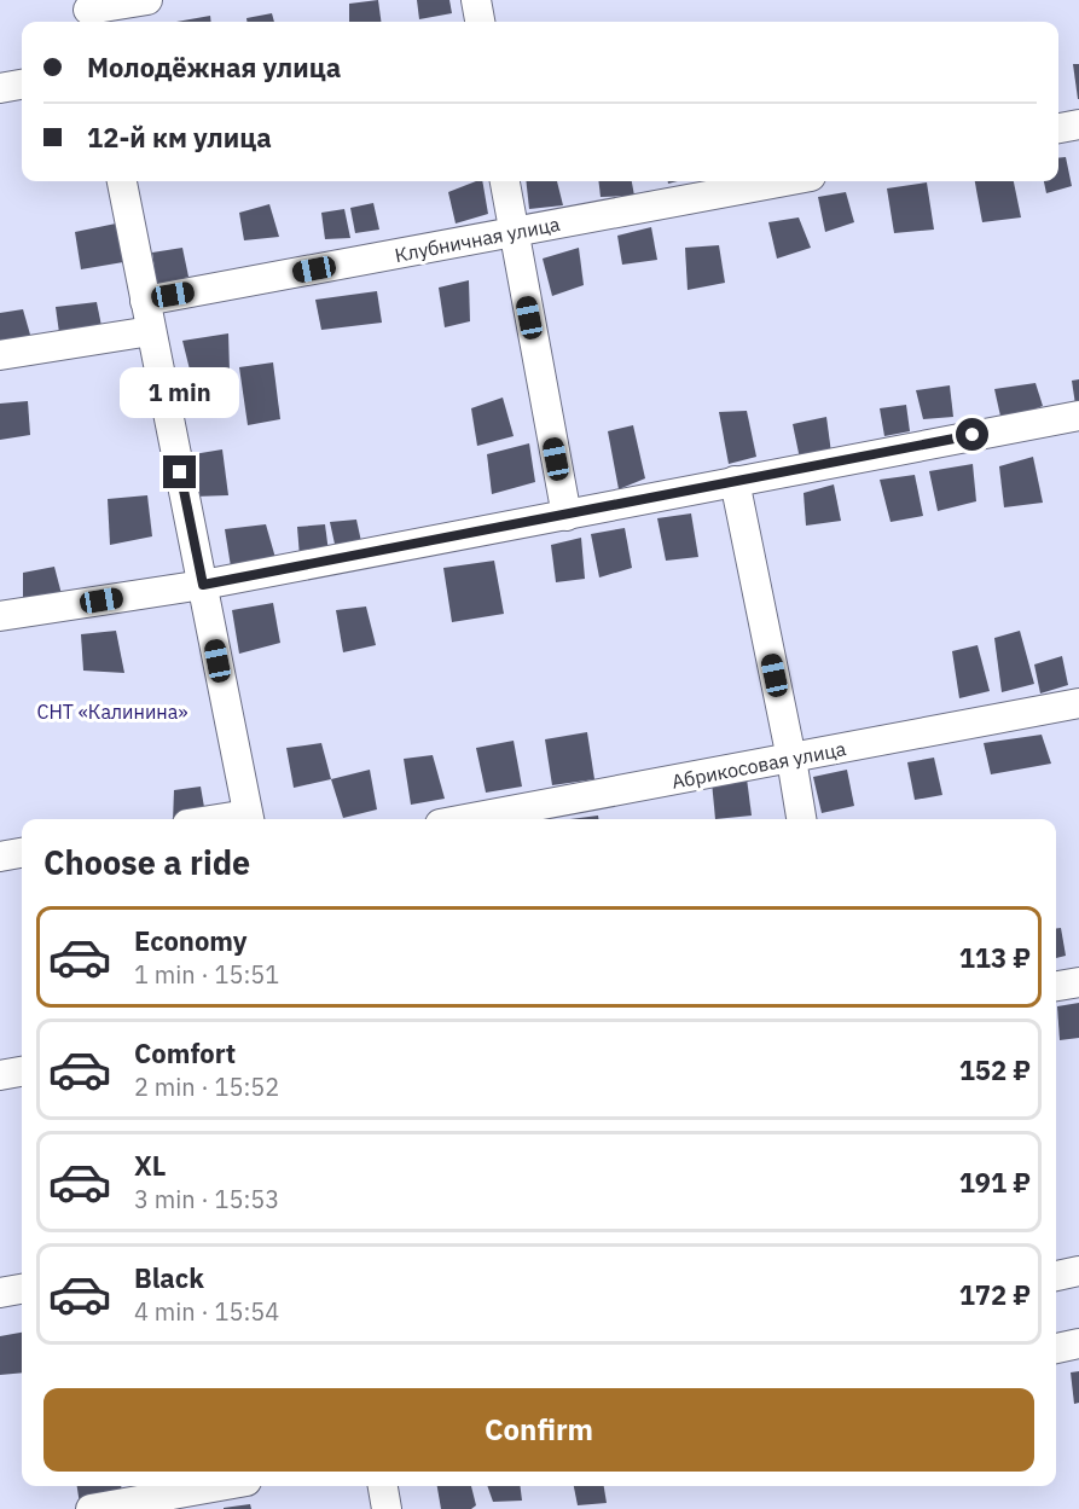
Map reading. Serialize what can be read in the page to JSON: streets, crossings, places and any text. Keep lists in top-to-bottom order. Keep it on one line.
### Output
{"streets":{"street":["Клубничная улица","Абрикосовая улица"]},"parks":["СНТ «Калинина»"],"page":{"banner":["Молодёжная улица","12-й км улица"],"bubble":"1 min","heading":"Choose a ride","list":[{"name":"Economy","note":"1 min · 15:51","value":"113 ₽"},{"name":"Comfort","note":"2 min · 15:52","value":"152 ₽"},{"name":"XL","note":"3 min · 15:53","value":"191 ₽"},{"name":"Black","note":"4 min · 15:54","value":"172 ₽"}],"buttons":"Confirm"}}
